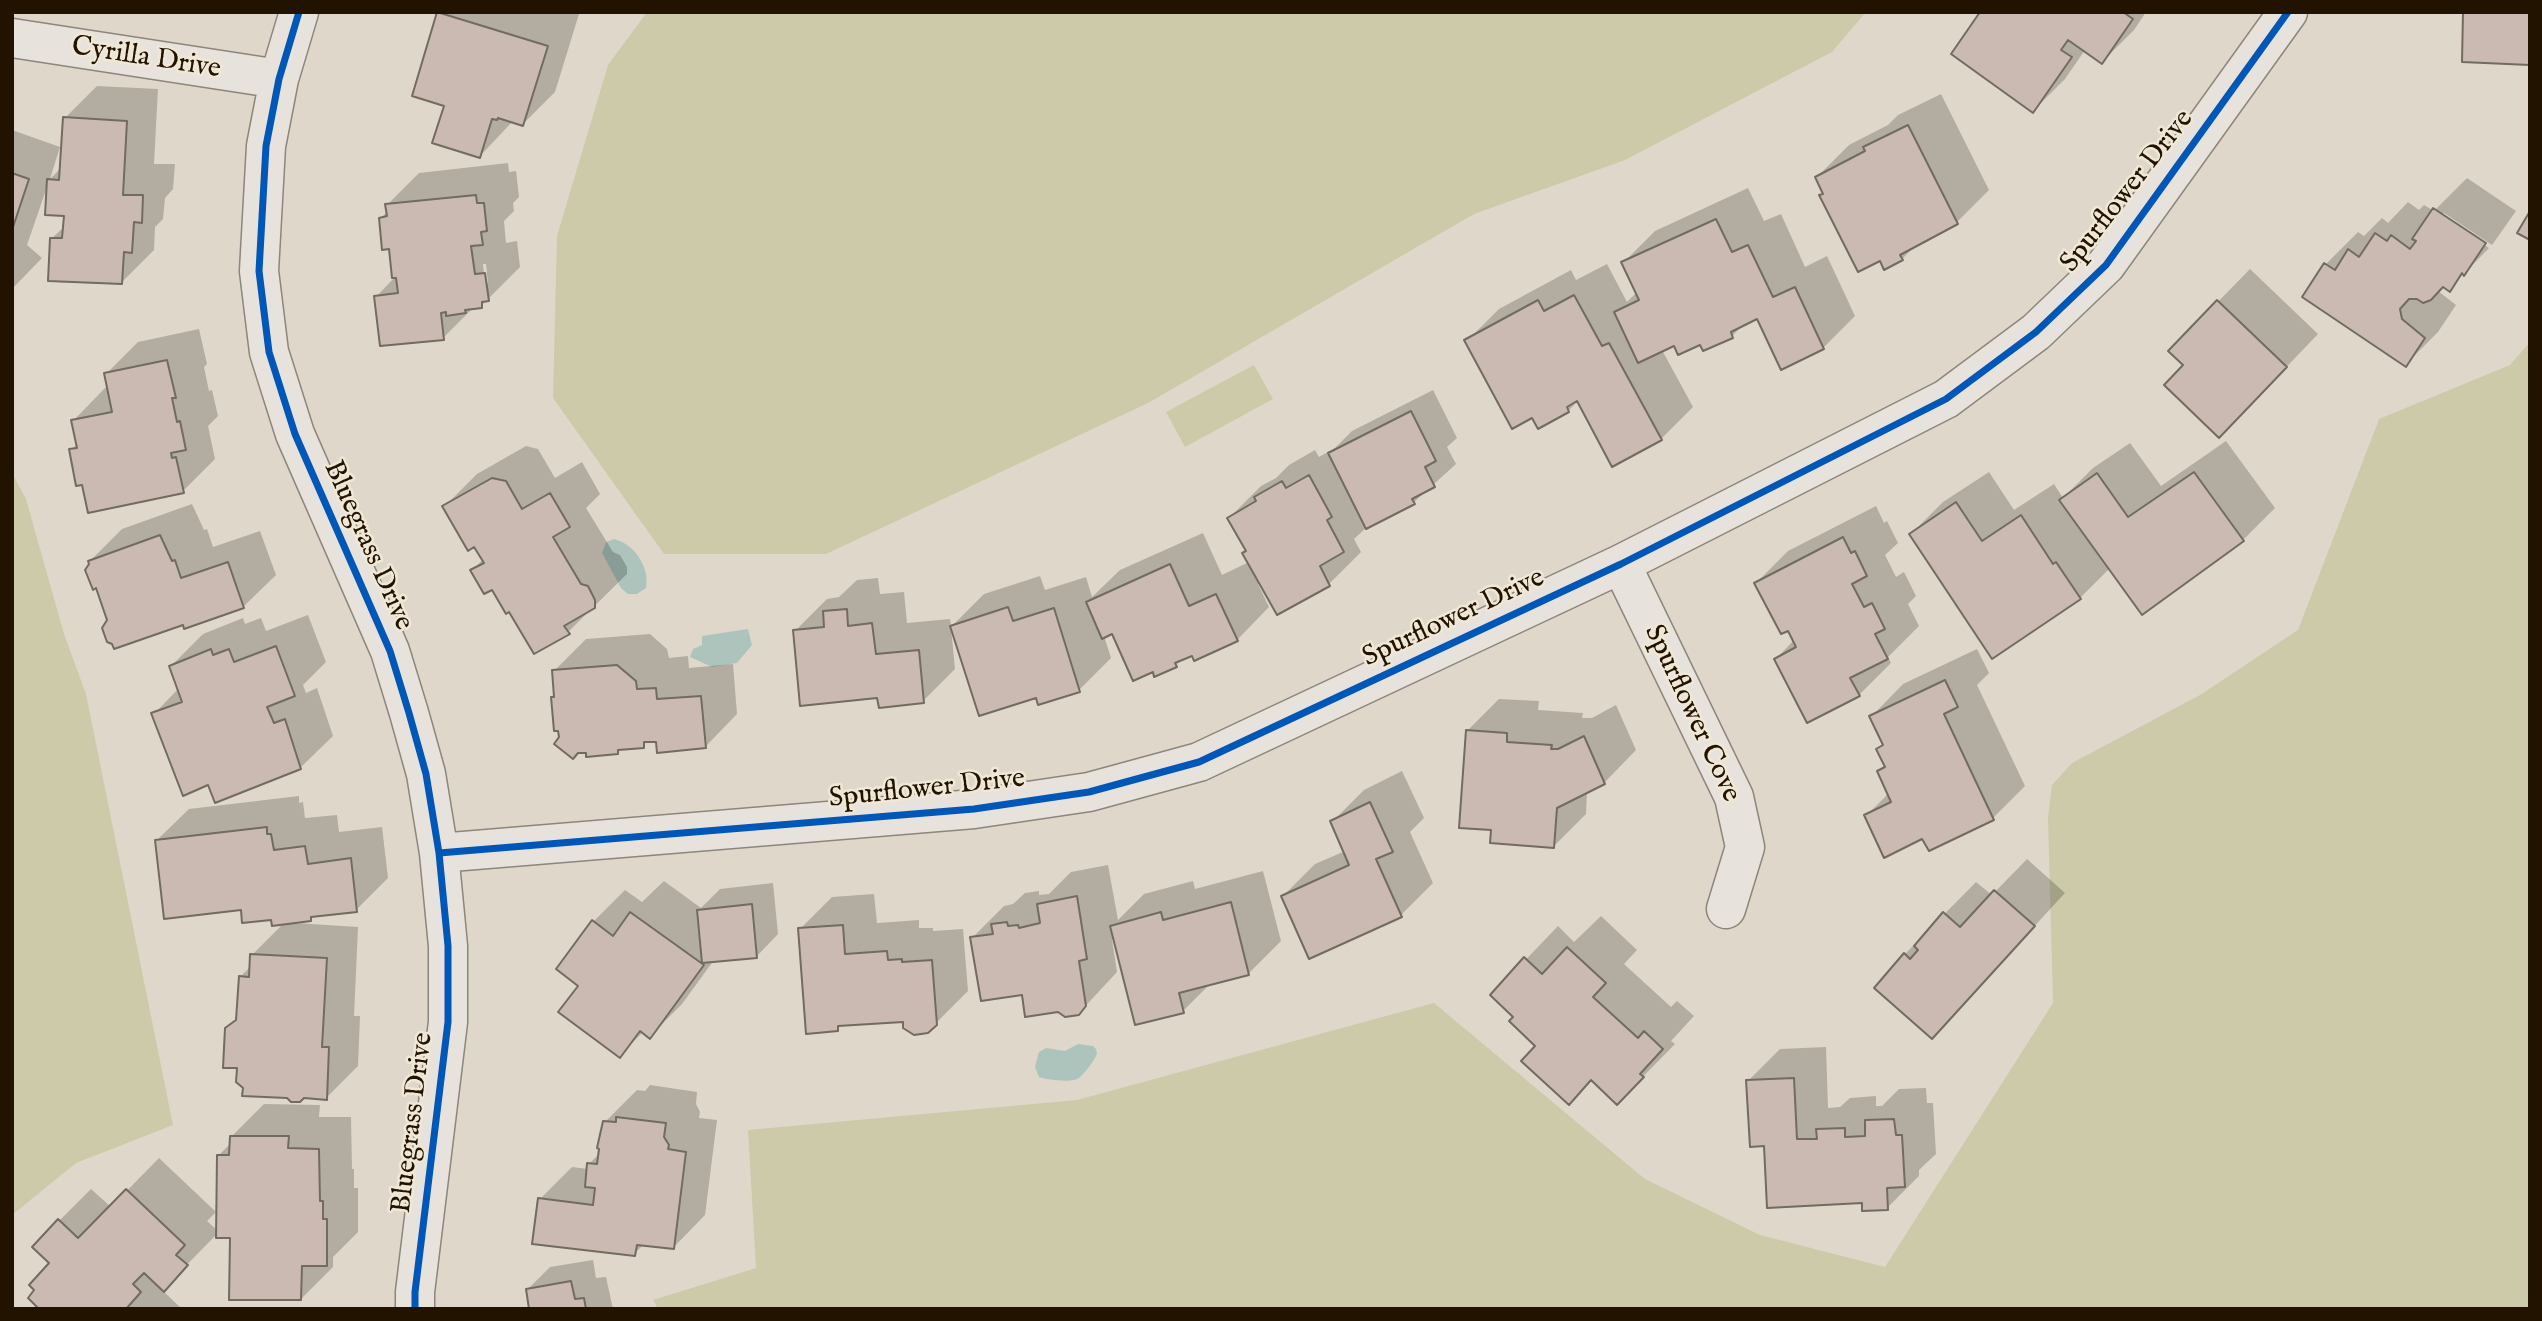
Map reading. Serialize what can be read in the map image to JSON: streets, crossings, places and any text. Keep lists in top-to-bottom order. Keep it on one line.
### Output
{"streets":{"street":["Cyrilla Drive","Spurflower Drive","Bluegrass Drive","Spurflower Cove"]},"crossings":[["Cyrilla Drive","Bluegrass Drive"],["Spurflower Drive","Bluegrass Drive"],["Spurflower Drive","Spurflower Cove"]]}
